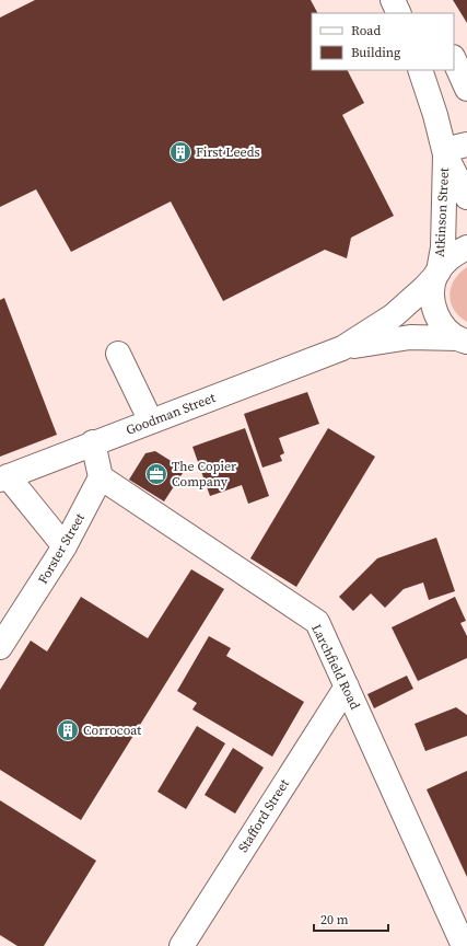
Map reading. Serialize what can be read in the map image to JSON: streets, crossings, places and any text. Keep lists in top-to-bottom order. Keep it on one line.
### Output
{"streets":{"street":["Atkinson Street","Goodman Street","Forster Street","Larchfield Road","Stafford Street"]},"crossings":[["Atkinson Street","Goodman Street"],["Forster Street","Larchfield Road"],["Larchfield Road","Stafford Street"]],"places":{"building":["First Leeds","Corrocoat"],"office":["The Copier Company"]},"legend":["Road","Building"],"scale_bar":"20 m"}
